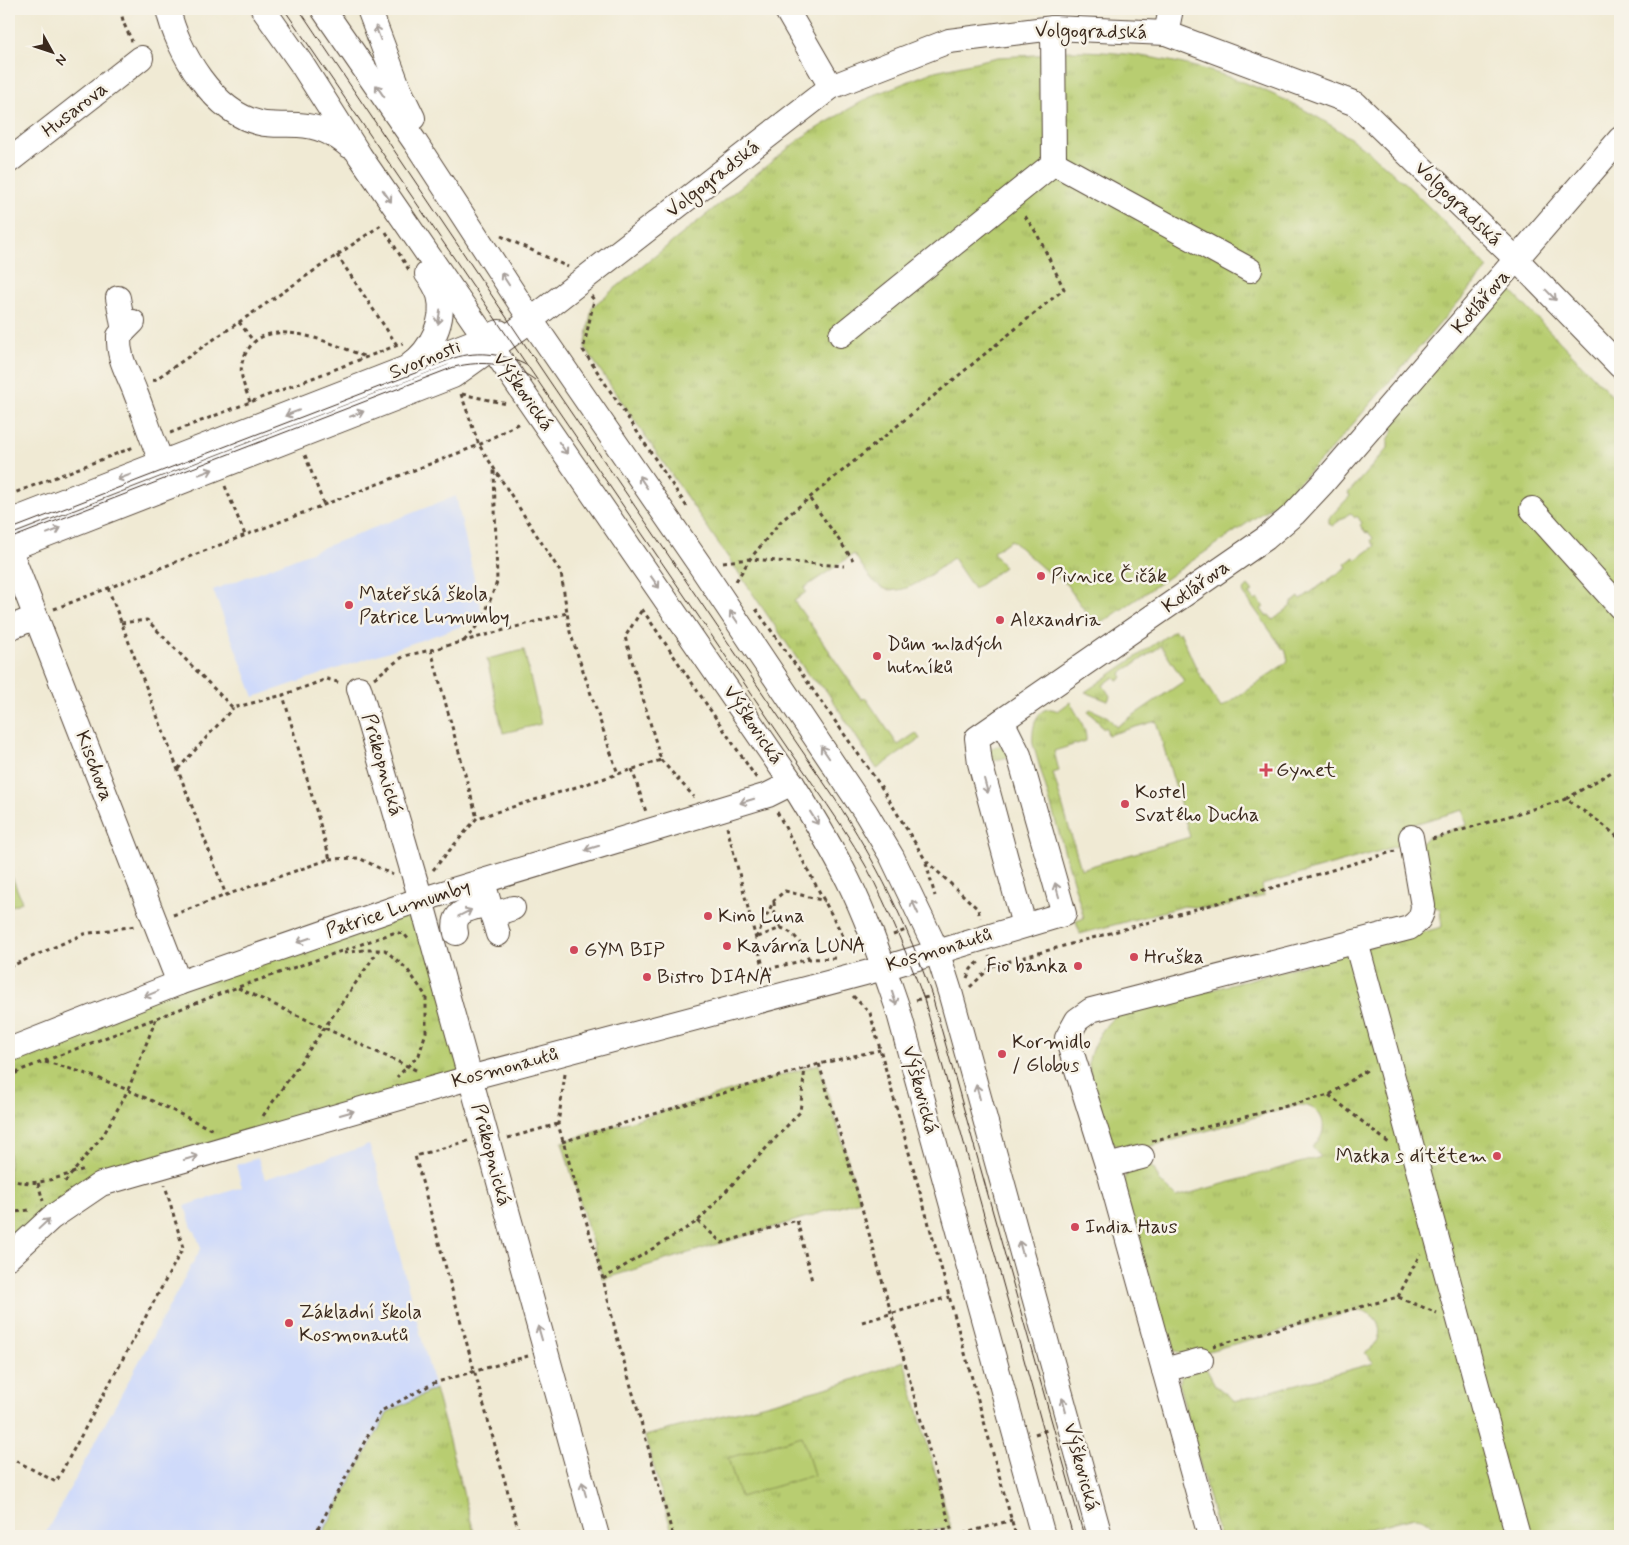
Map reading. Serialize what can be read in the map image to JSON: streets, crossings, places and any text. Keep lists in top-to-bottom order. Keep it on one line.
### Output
{"streets":{"street":["Volgogradská","Husarova","Kotlářova","Svornosti","Výškovická","Průkopnická","Kischova","Patrice Lumumby","Kosmonautů"]},"crossings":[["Volgogradská","Kotlářova"],["Volgogradská","Svornosti"],["Volgogradská","Výškovická"],["Kotlářova","Kosmonautů"],["Svornosti","Výškovická"],["Svornosti","Kischova"],["Výškovická","Patrice Lumumby"],["Výškovická","Kosmonautů"],["Průkopnická","Patrice Lumumby"],["Průkopnická","Kosmonautů"],["Kischova","Patrice Lumumby"]],"one_way":["Průkopnická","Patrice Lumumby"],"places":{"other":["Pivnice Čičák","Mateřská škola Patrice Lumumby","Alexandria","Dům mladých hutníků","Kostel Svatého Ducha","Kino Luna","Kavárna LUNA","GYM BIP","Hruška","Fio banka","Bistro DIANA","Kormidlo / Globus","Matka s dítětem","India Haus","Základní škola Kosmonautů"],"health":["Gynet"]},"north":"bottom right"}
